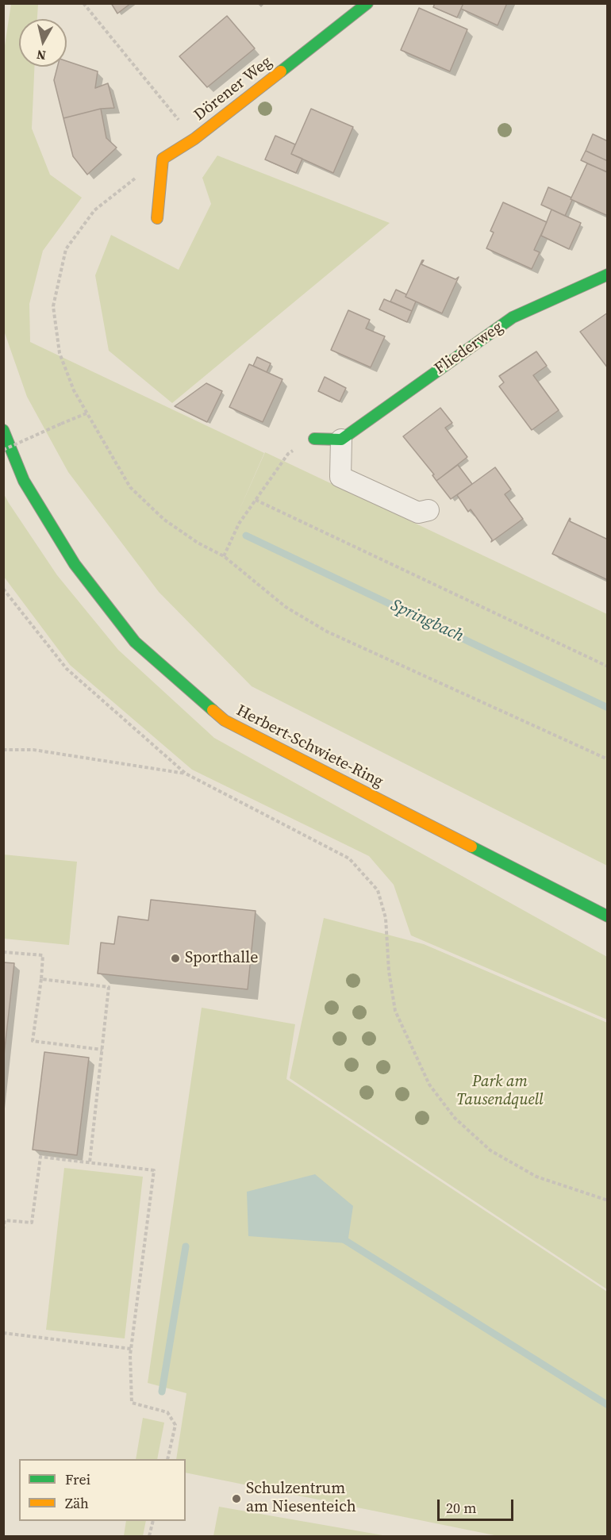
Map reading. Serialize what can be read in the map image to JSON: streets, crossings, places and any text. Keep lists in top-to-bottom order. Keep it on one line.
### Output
{"streets":{"main road":["Dörener Weg","Fliederweg","Herbert-Schwiete-Ring"]},"water":["Springbach"],"parks":["Park am Tausendquell"],"places":["Sporthalle","Schulzentrum am Niesenteich"],"legend":["Frei","Zäh"],"scale_bar":"20 m","north":"bottom"}
